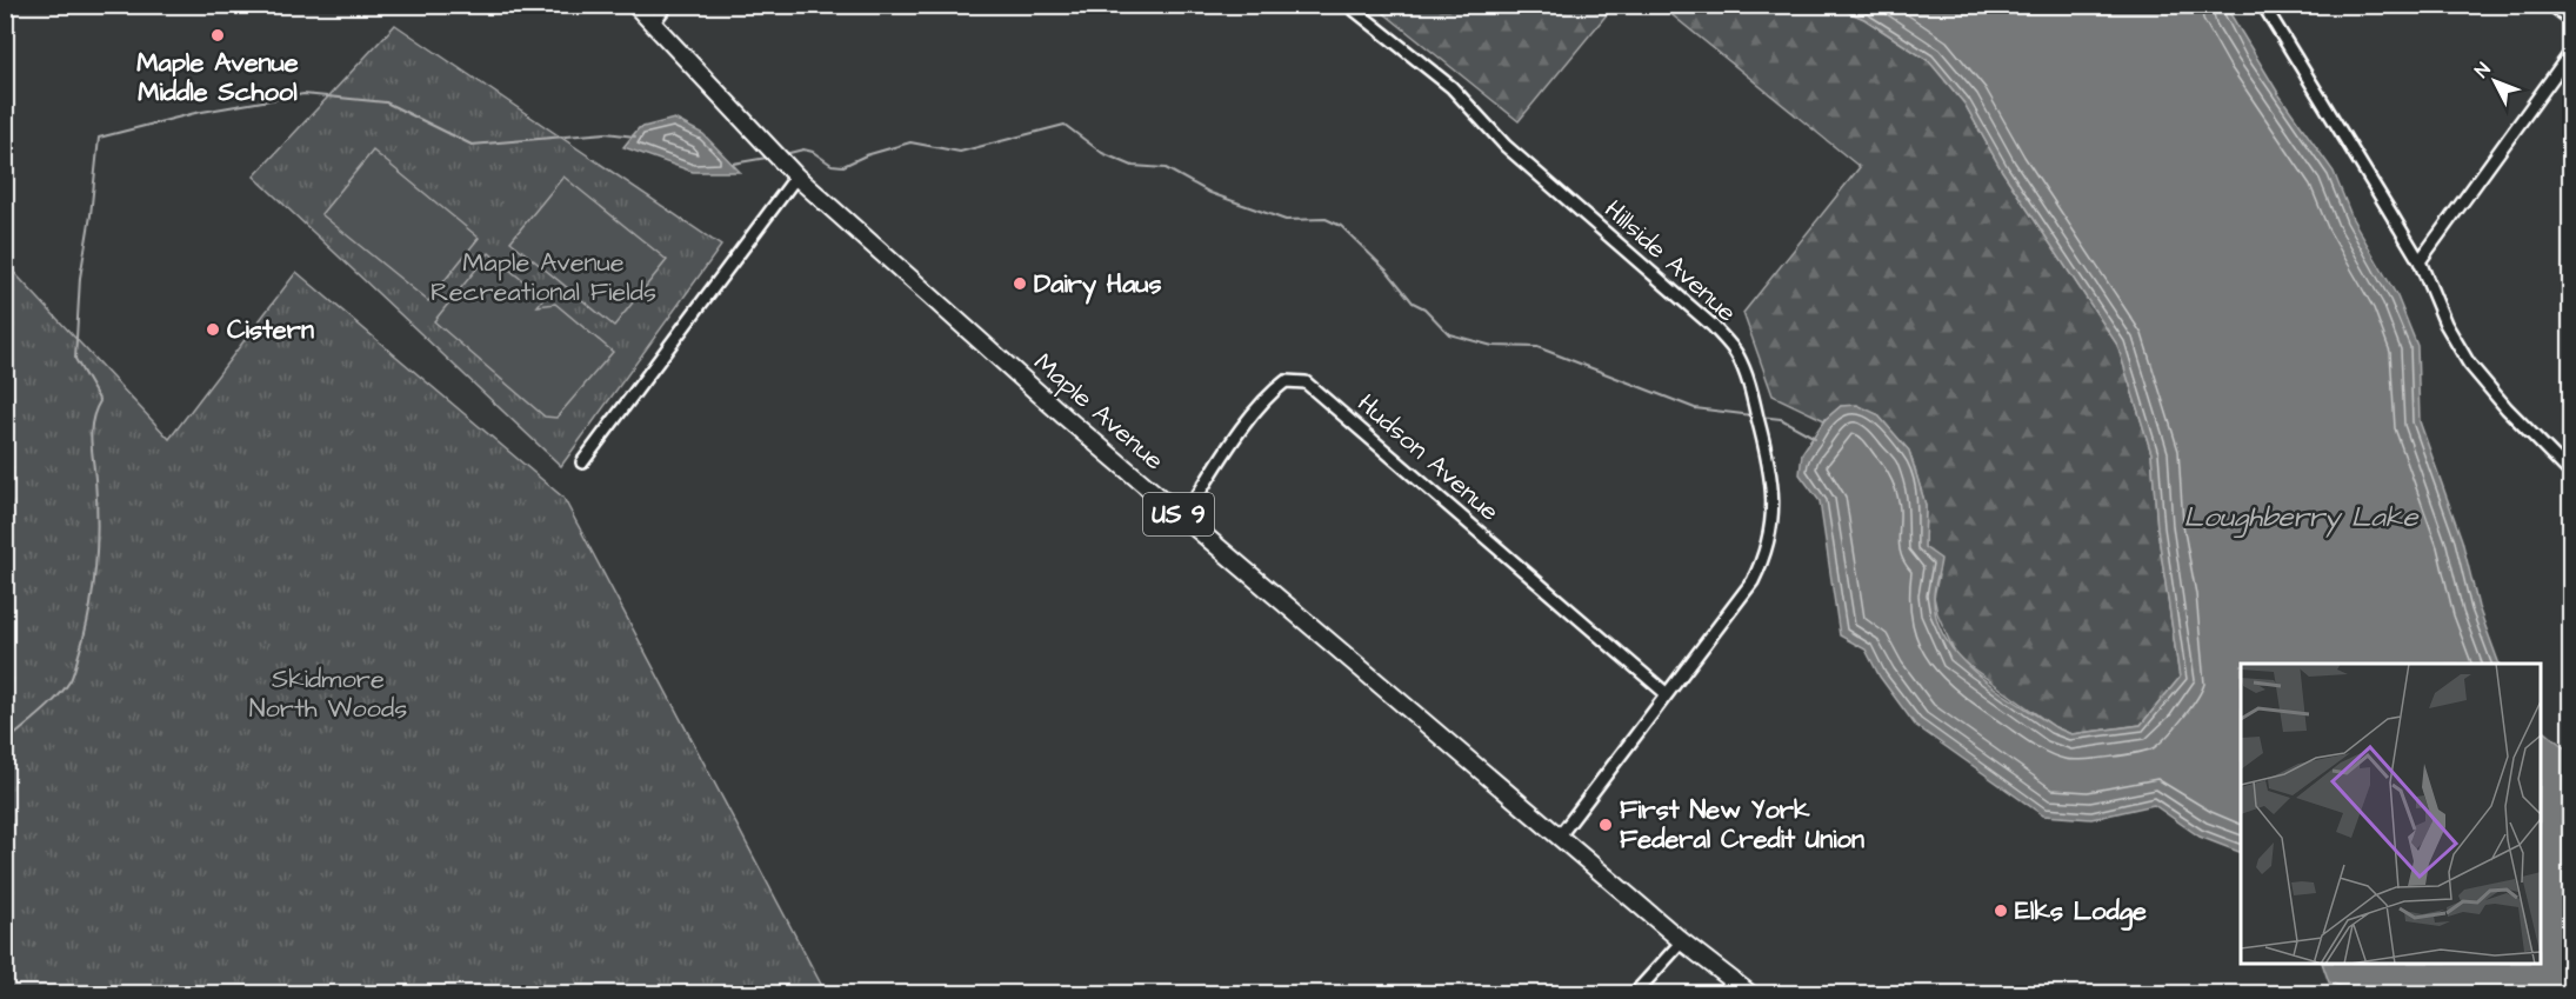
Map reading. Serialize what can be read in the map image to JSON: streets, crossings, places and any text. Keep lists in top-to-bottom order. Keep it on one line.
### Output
{"streets":{"main road":["Maple Avenue","US 9"],"street":["Hillside Avenue","Hudson Avenue"]},"crossings":[["Hillside Avenue","Maple Avenue"],["Hillside Avenue","Hudson Avenue"],["Maple Avenue","Hudson Avenue"]],"water":["Loughberry Lake"],"parks":["Maple Avenue Recreational Fields","Skidmore North Woods"],"places":["Maple Avenue Middle School","Dairy Haus","Cistern","First New York Federal Credit Union","Elks Lodge"],"north":"top left"}
